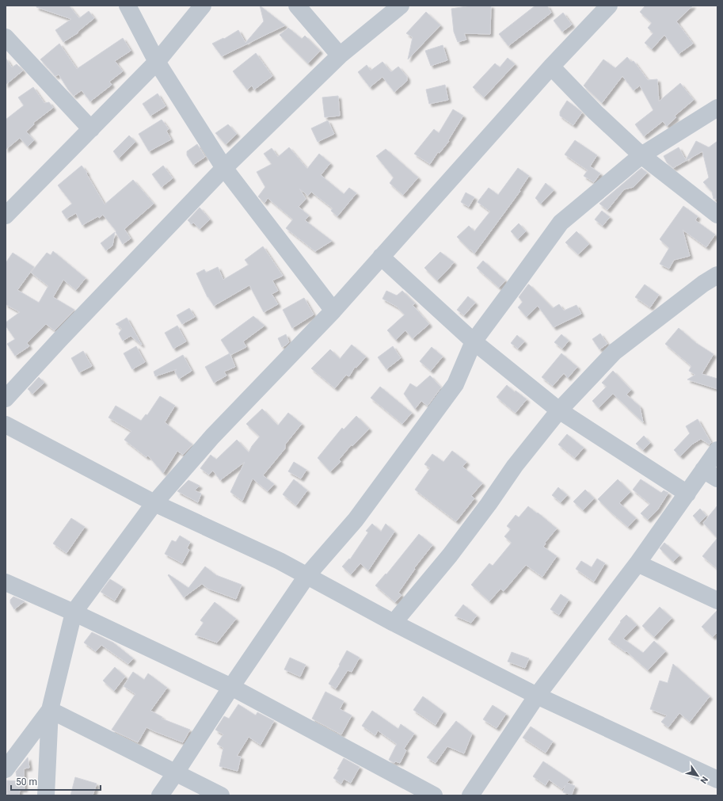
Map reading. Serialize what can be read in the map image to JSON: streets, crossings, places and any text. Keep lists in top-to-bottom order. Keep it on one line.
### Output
{"scale_bar":"50 m","north":"bottom right"}
